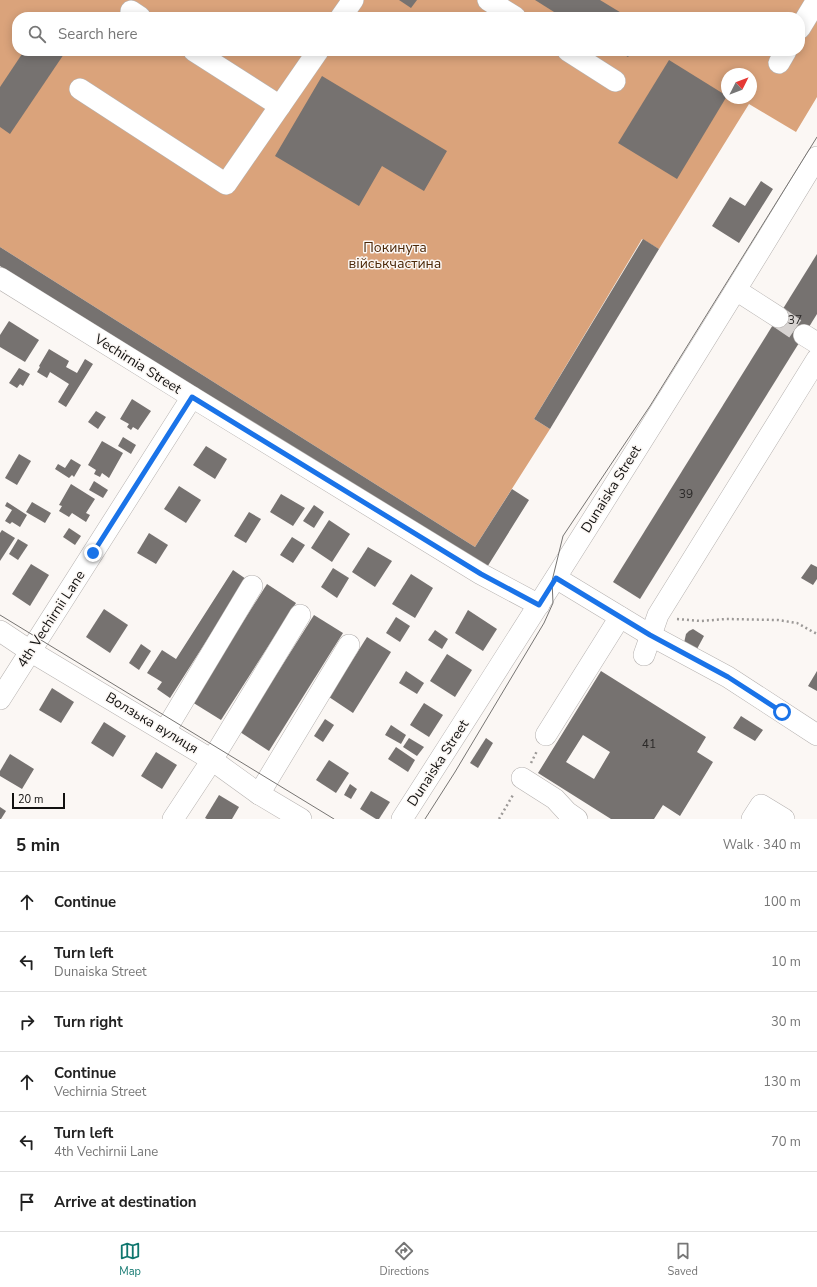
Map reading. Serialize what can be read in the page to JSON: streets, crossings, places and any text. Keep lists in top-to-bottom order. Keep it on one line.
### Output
{"streets":{"street":["Vechirnia Street","Dunaiska Street","4th Vechirnii Lane","Волзька вулиця"]},"crossings":[["Vechirnia Street","Dunaiska Street"],["Vechirnia Street","4th Vechirnii Lane"],["4th Vechirnii Lane","Волзька вулиця"]],"parks":["Покинута військчастина"],"house_numbers":["37","39","41"],"scale_bar":"20 m","north":"top right","page":{"search":"Search here","scale":"20 m","heading":["5 min","Walk · 340 m"],"list":[["Continue","100 m"],["Turn left","Dunaiska Street","10 m"],["Turn right","30 m"],["Continue","Vechirnia Street","130 m"],["Turn left","4th Vechirnii Lane","70 m"],"Arrive at destination"],"nav":["Map","Directions","Saved"]}}
